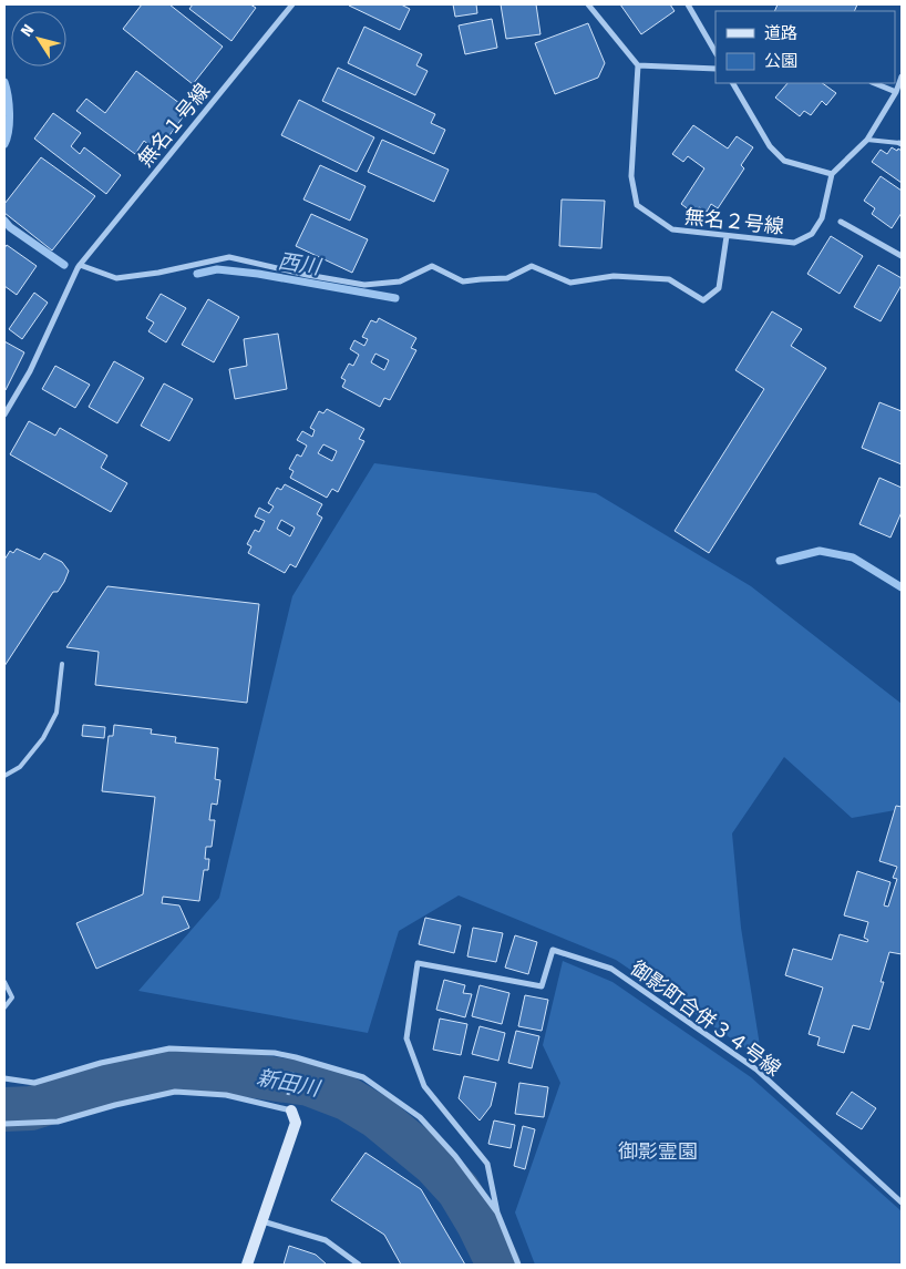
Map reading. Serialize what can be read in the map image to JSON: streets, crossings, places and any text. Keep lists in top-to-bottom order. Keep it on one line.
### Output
{"streets":{"street":["無名１号線","無名２号線","御影町合併３４号線"]},"water":["西川","新田川"],"parks":["御影霊園"],"legend":["道路","公園"],"north":"top left"}
